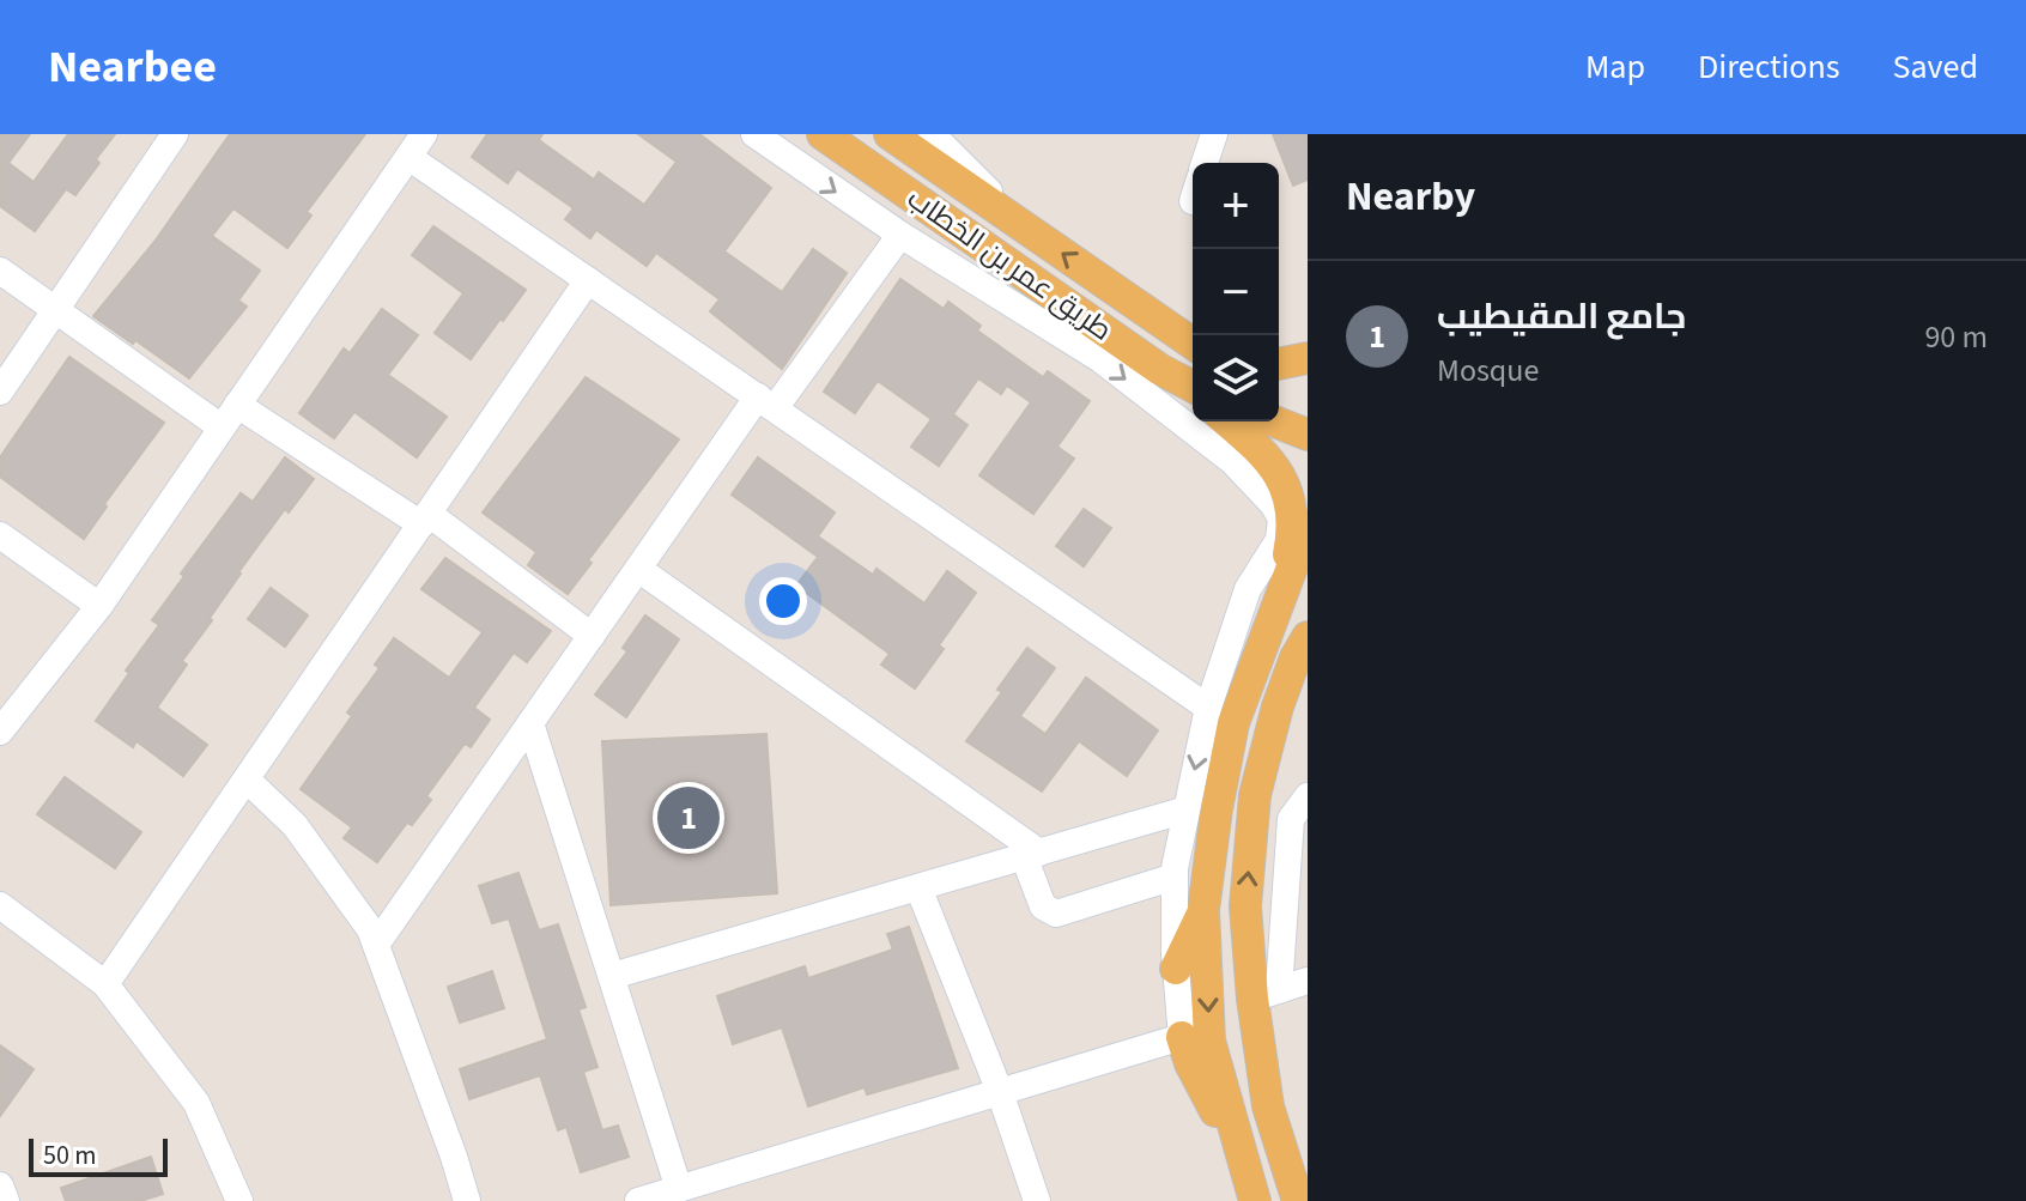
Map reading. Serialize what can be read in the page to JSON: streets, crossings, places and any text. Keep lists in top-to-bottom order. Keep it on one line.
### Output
{"streets":{"main road":["طريق عمر بن الخطاب"]},"scale_bar":"50 m","page":{"header":"Nearbee","nav":["Map","Directions","Saved"],"heading":"Nearby","map_buttons":["+","−"],"list":[{"mark":"1","name":"جامع المقيطيب","note":"Mosque","value":"90 m"}],"pins":"1","scale":"50 m"}}
